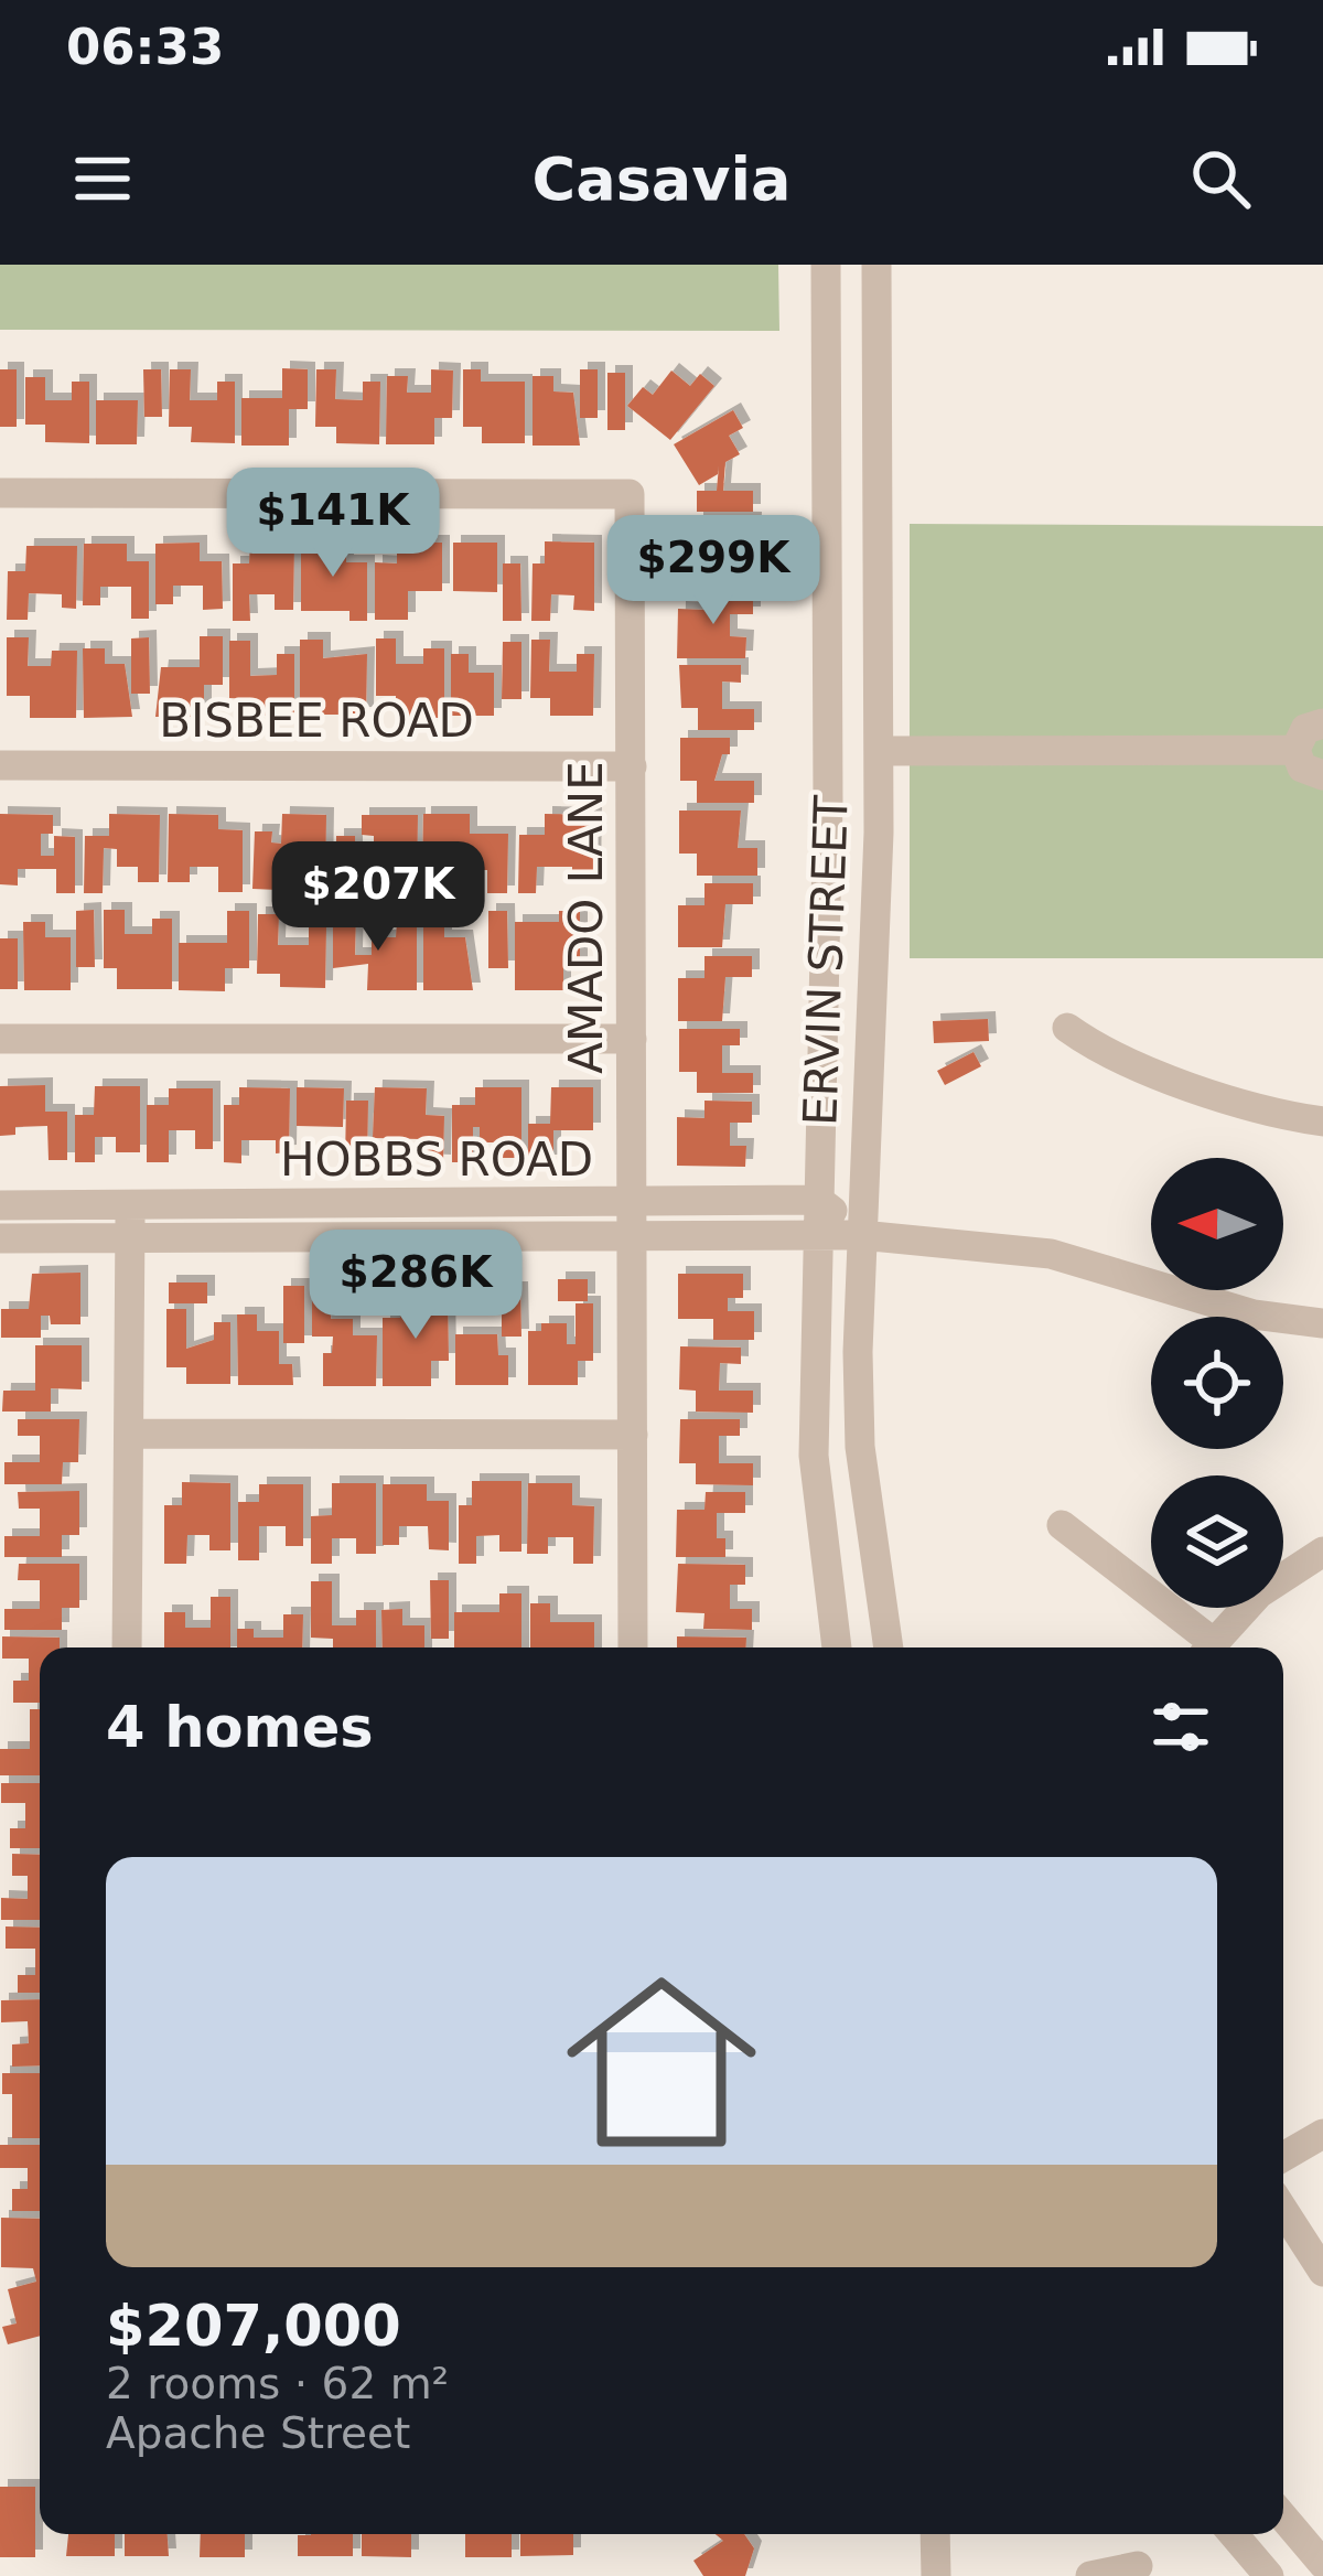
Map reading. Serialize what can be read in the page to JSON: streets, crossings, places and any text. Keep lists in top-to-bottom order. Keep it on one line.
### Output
{"streets":{"street":["BISBEE ROAD","AMADO LANE","ERVIN STREET","HOBBS ROAD"]},"crossings":[["BISBEE ROAD","AMADO LANE"],["AMADO LANE","HOBBS ROAD"],["ERVIN STREET","HOBBS ROAD"]],"north":"left","page":{"status":"06:33","header":"Casavia","price":["$141K","$299K","$207K","$286K"],"heading":"4 homes","list":[{"name":"$207,000","note":"2 rooms · 62 m² · Apache Street"}]}}
